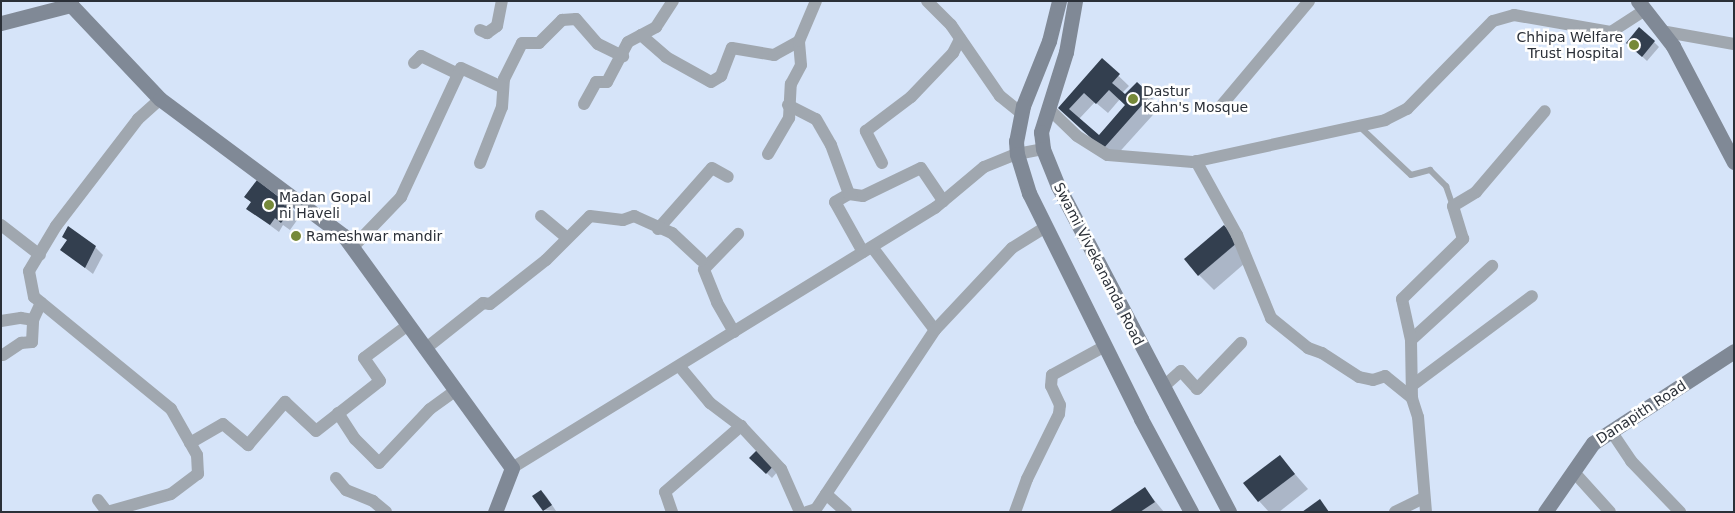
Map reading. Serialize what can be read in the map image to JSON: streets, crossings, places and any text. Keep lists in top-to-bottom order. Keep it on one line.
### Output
{"streets":{"street":["Swami Vivekananda Road","Danapith Road"]},"places":["Chhipa Welfare Trust Hospital","Dastur Kahn's Mosque","Madan Gopal ni Haveli","Rameshwar mandir"]}
